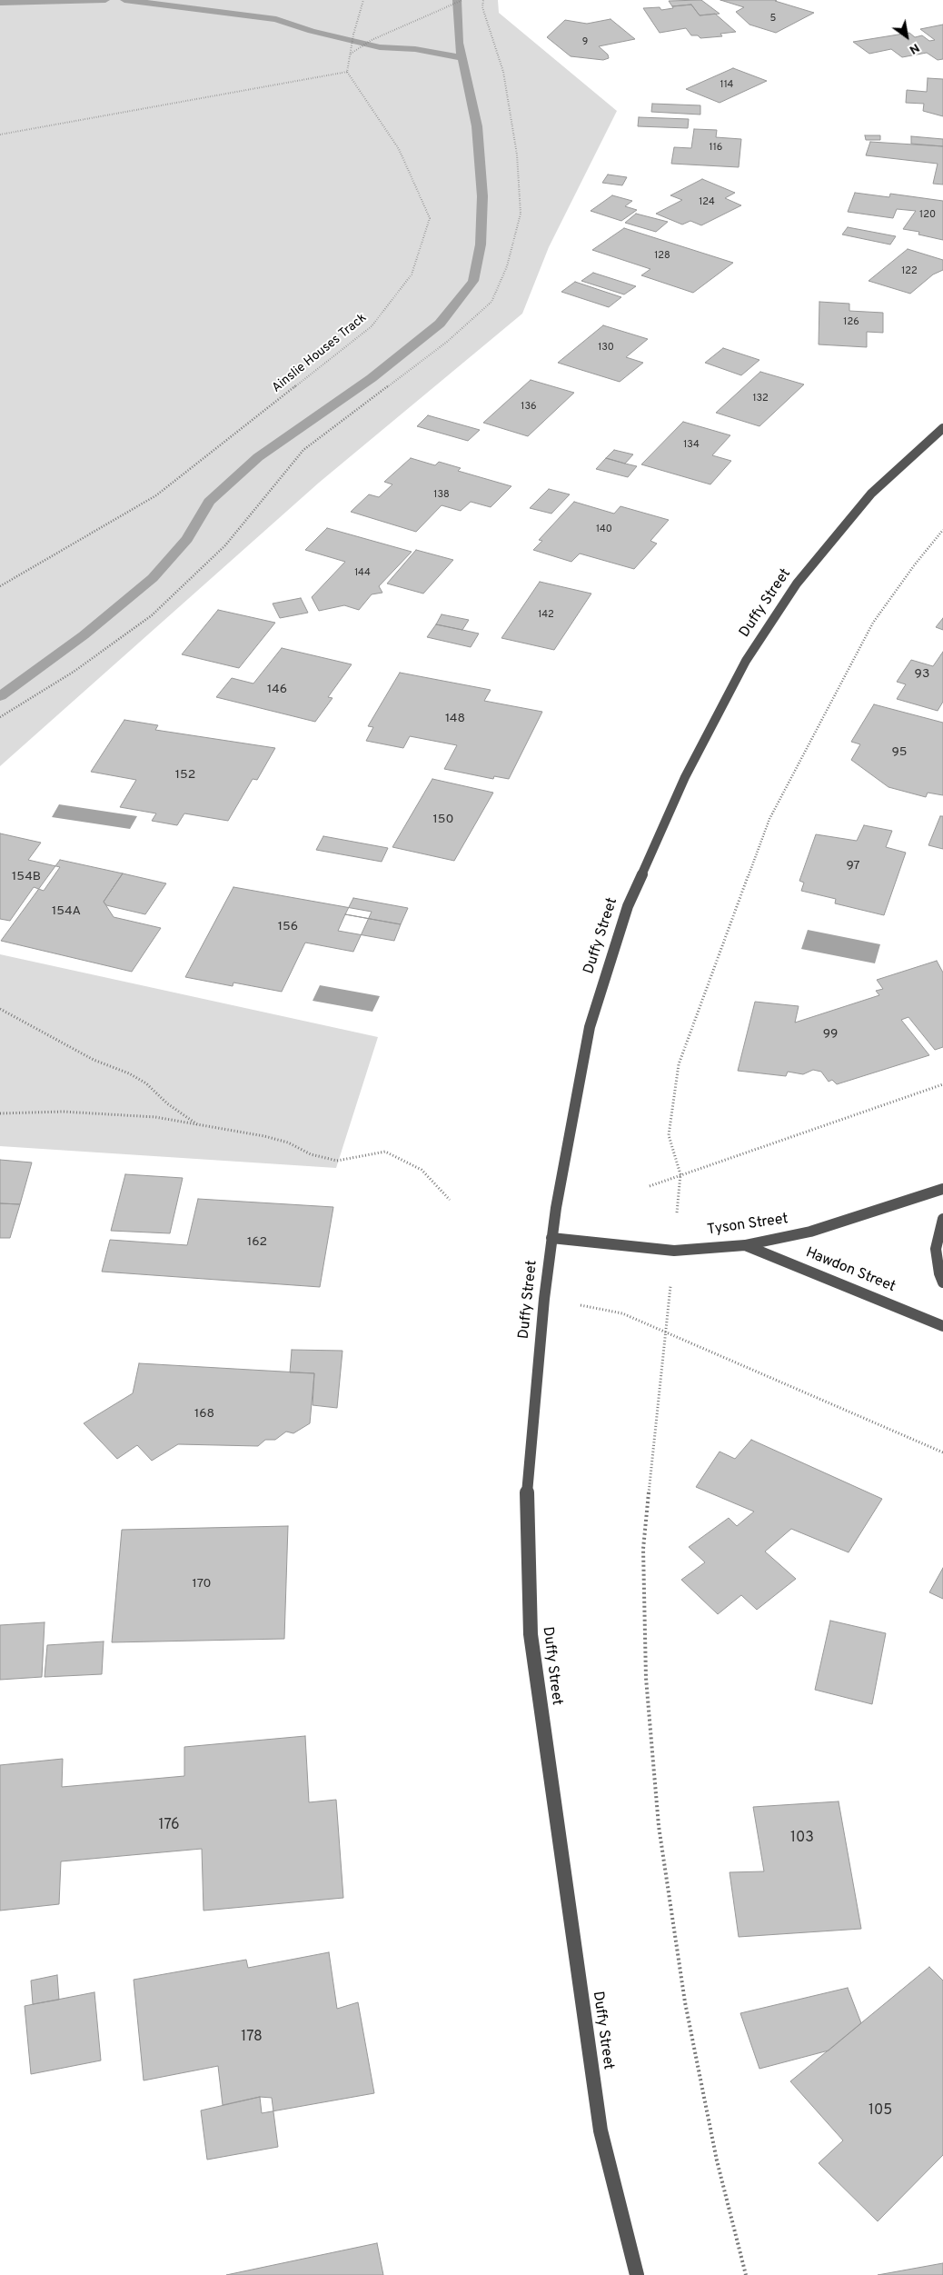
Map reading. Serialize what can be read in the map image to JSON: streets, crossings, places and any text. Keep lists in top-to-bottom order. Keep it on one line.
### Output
{"streets":{"street":["Duffy Street","Tyson Street","Hawdon Street"],"path":["Ainslie Houses Track"]},"crossings":[["Duffy Street","Tyson Street"],["Tyson Street","Hawdon Street"]],"house_numbers":["5","9","114","116","124","120","128","122","126","130","132","136","134","138","140","144","142","93","146","148","95","152","150","97","154B","154A","156","99","162","168","170","176","103","178","105"],"north":"bottom right"}
